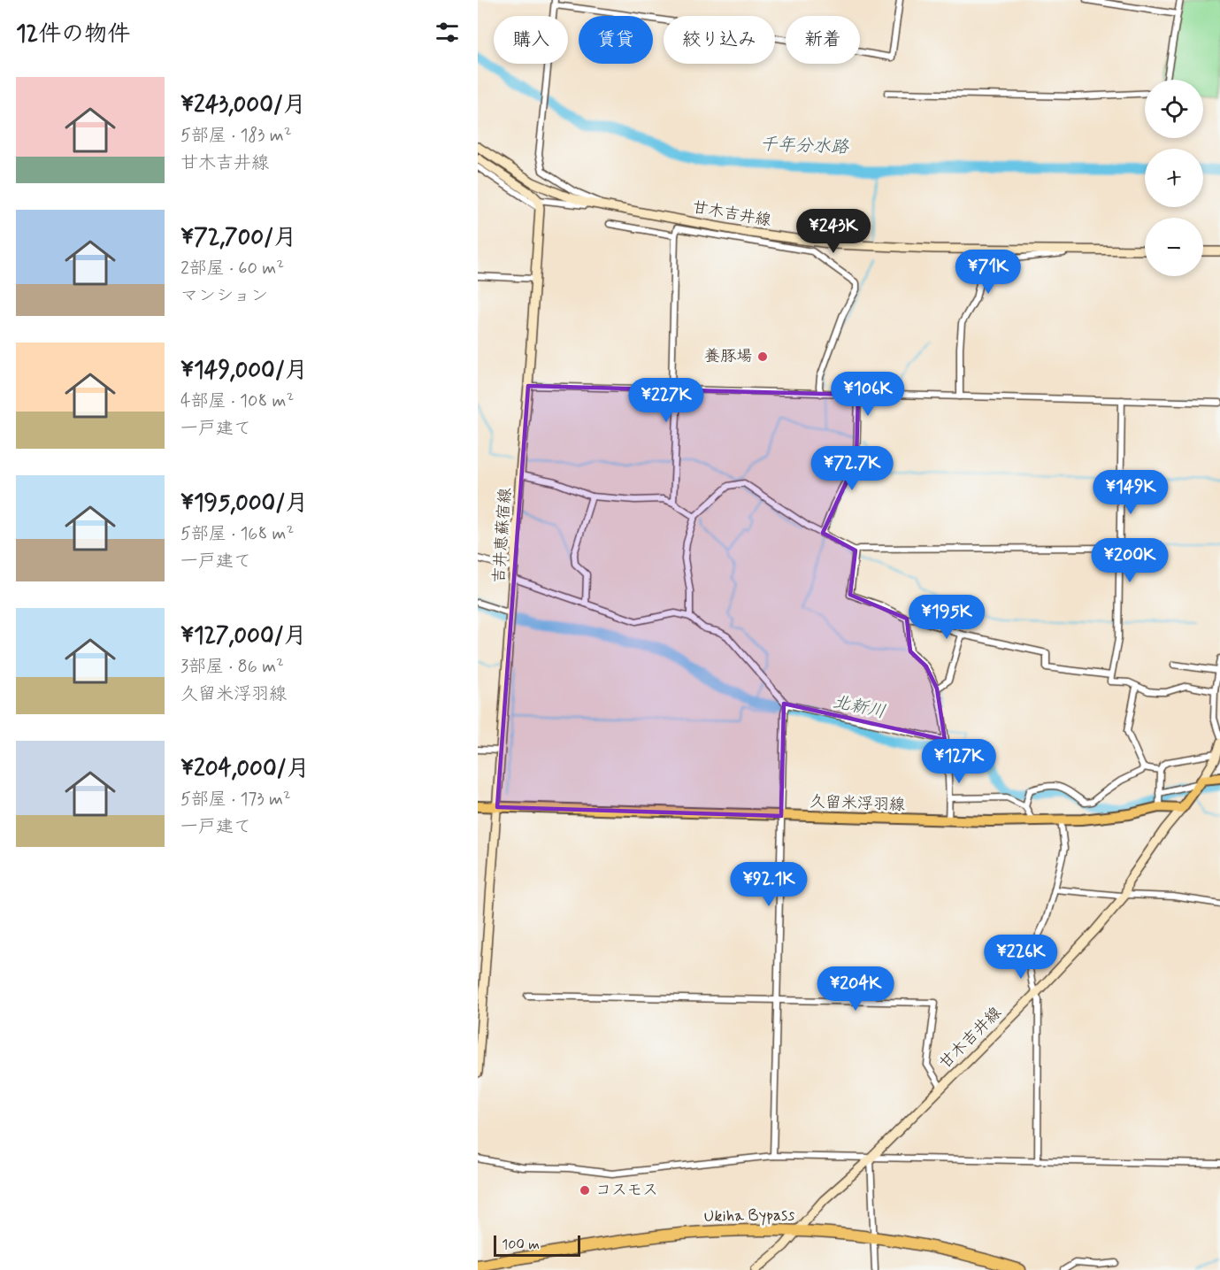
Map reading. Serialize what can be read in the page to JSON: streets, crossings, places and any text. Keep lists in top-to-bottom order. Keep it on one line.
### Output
{"streets":{"highway":["Ukiha Bypass"],"main road":["甘木吉井線","吉井恵蘇宿線","久留米浮羽線"]},"crossings":[["甘木吉井線","久留米浮羽線"],["甘木吉井線","Ukiha Bypass"],["吉井恵蘇宿線","久留米浮羽線"]],"water":["千年分水路","北新川"],"places":["養豚場","コスモス"],"scale_bar":"100 m","page":{"heading":"12件の物件","chip":["購入","賃貸","絞り込み","新着"],"list":[{"name":"¥243,000/月","note":"5部屋 · 183 m² · 甘木吉井線"},{"name":"¥72,700/月","note":"2部屋 · 60 m² · マンション"},{"name":"¥149,000/月","note":"4部屋 · 108 m² · 一戸建て"},{"name":"¥195,000/月","note":"5部屋 · 168 m² · 一戸建て"},{"name":"¥127,000/月","note":"3部屋 · 86 m² · 久留米浮羽線"},{"name":"¥204,000/月","note":"5部屋 · 173 m² · 一戸建て"}],"map_buttons":["+","−"],"price":["¥243K","¥71K","¥106K","¥227K","¥72.7K","¥149K","¥200K","¥195K","¥127K","¥92.1K","¥226K","¥204K"],"scale":"100 m"}}
